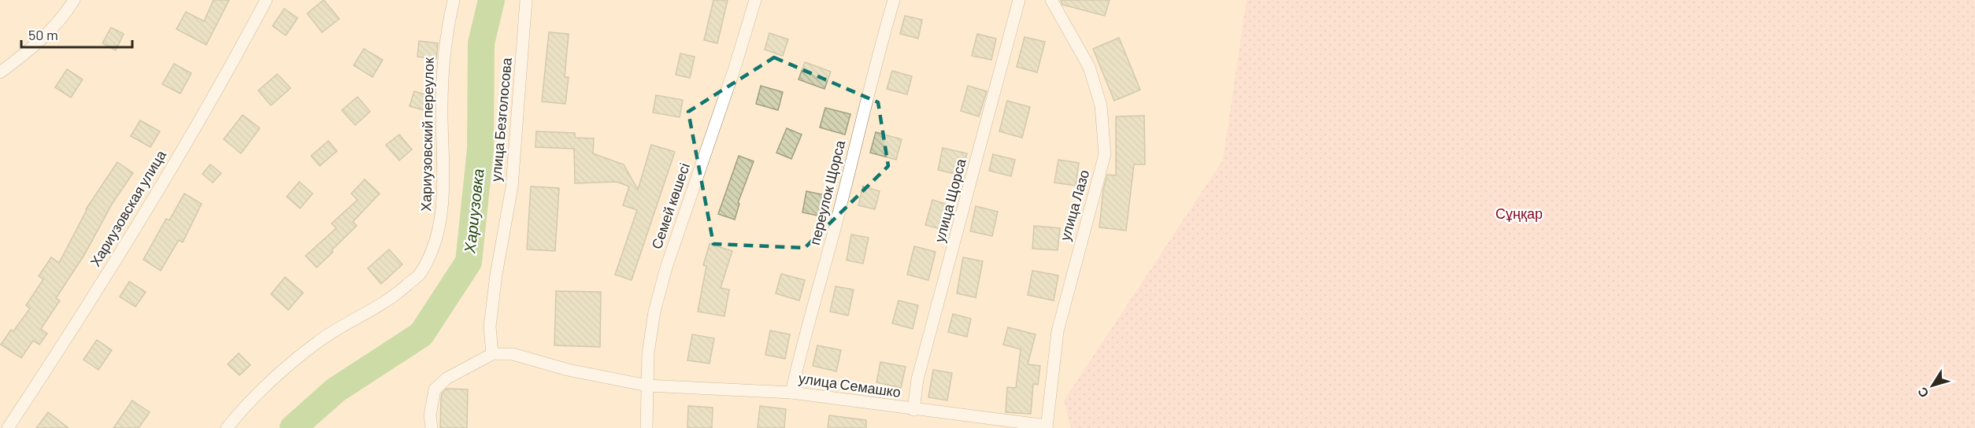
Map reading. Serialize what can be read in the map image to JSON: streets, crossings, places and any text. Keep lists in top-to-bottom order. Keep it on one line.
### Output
{"streets":{"street":["улица Безголосова","Хариузовский переулок","переулок Щорса","улица Щорса","улица Лазо","Семей көшесі","Хариузовская улица","улица Семашко"]},"crossings":[["переулок Щорса","улица Семашко"],["улица Щорса","улица Семашко"],["улица Лазо","улица Семашко"],["Семей көшесі","улица Семашко"]],"water":["Хариузовка"],"parks":["Сұңқар"],"scale_bar":"50 m","north":"bottom left"}
